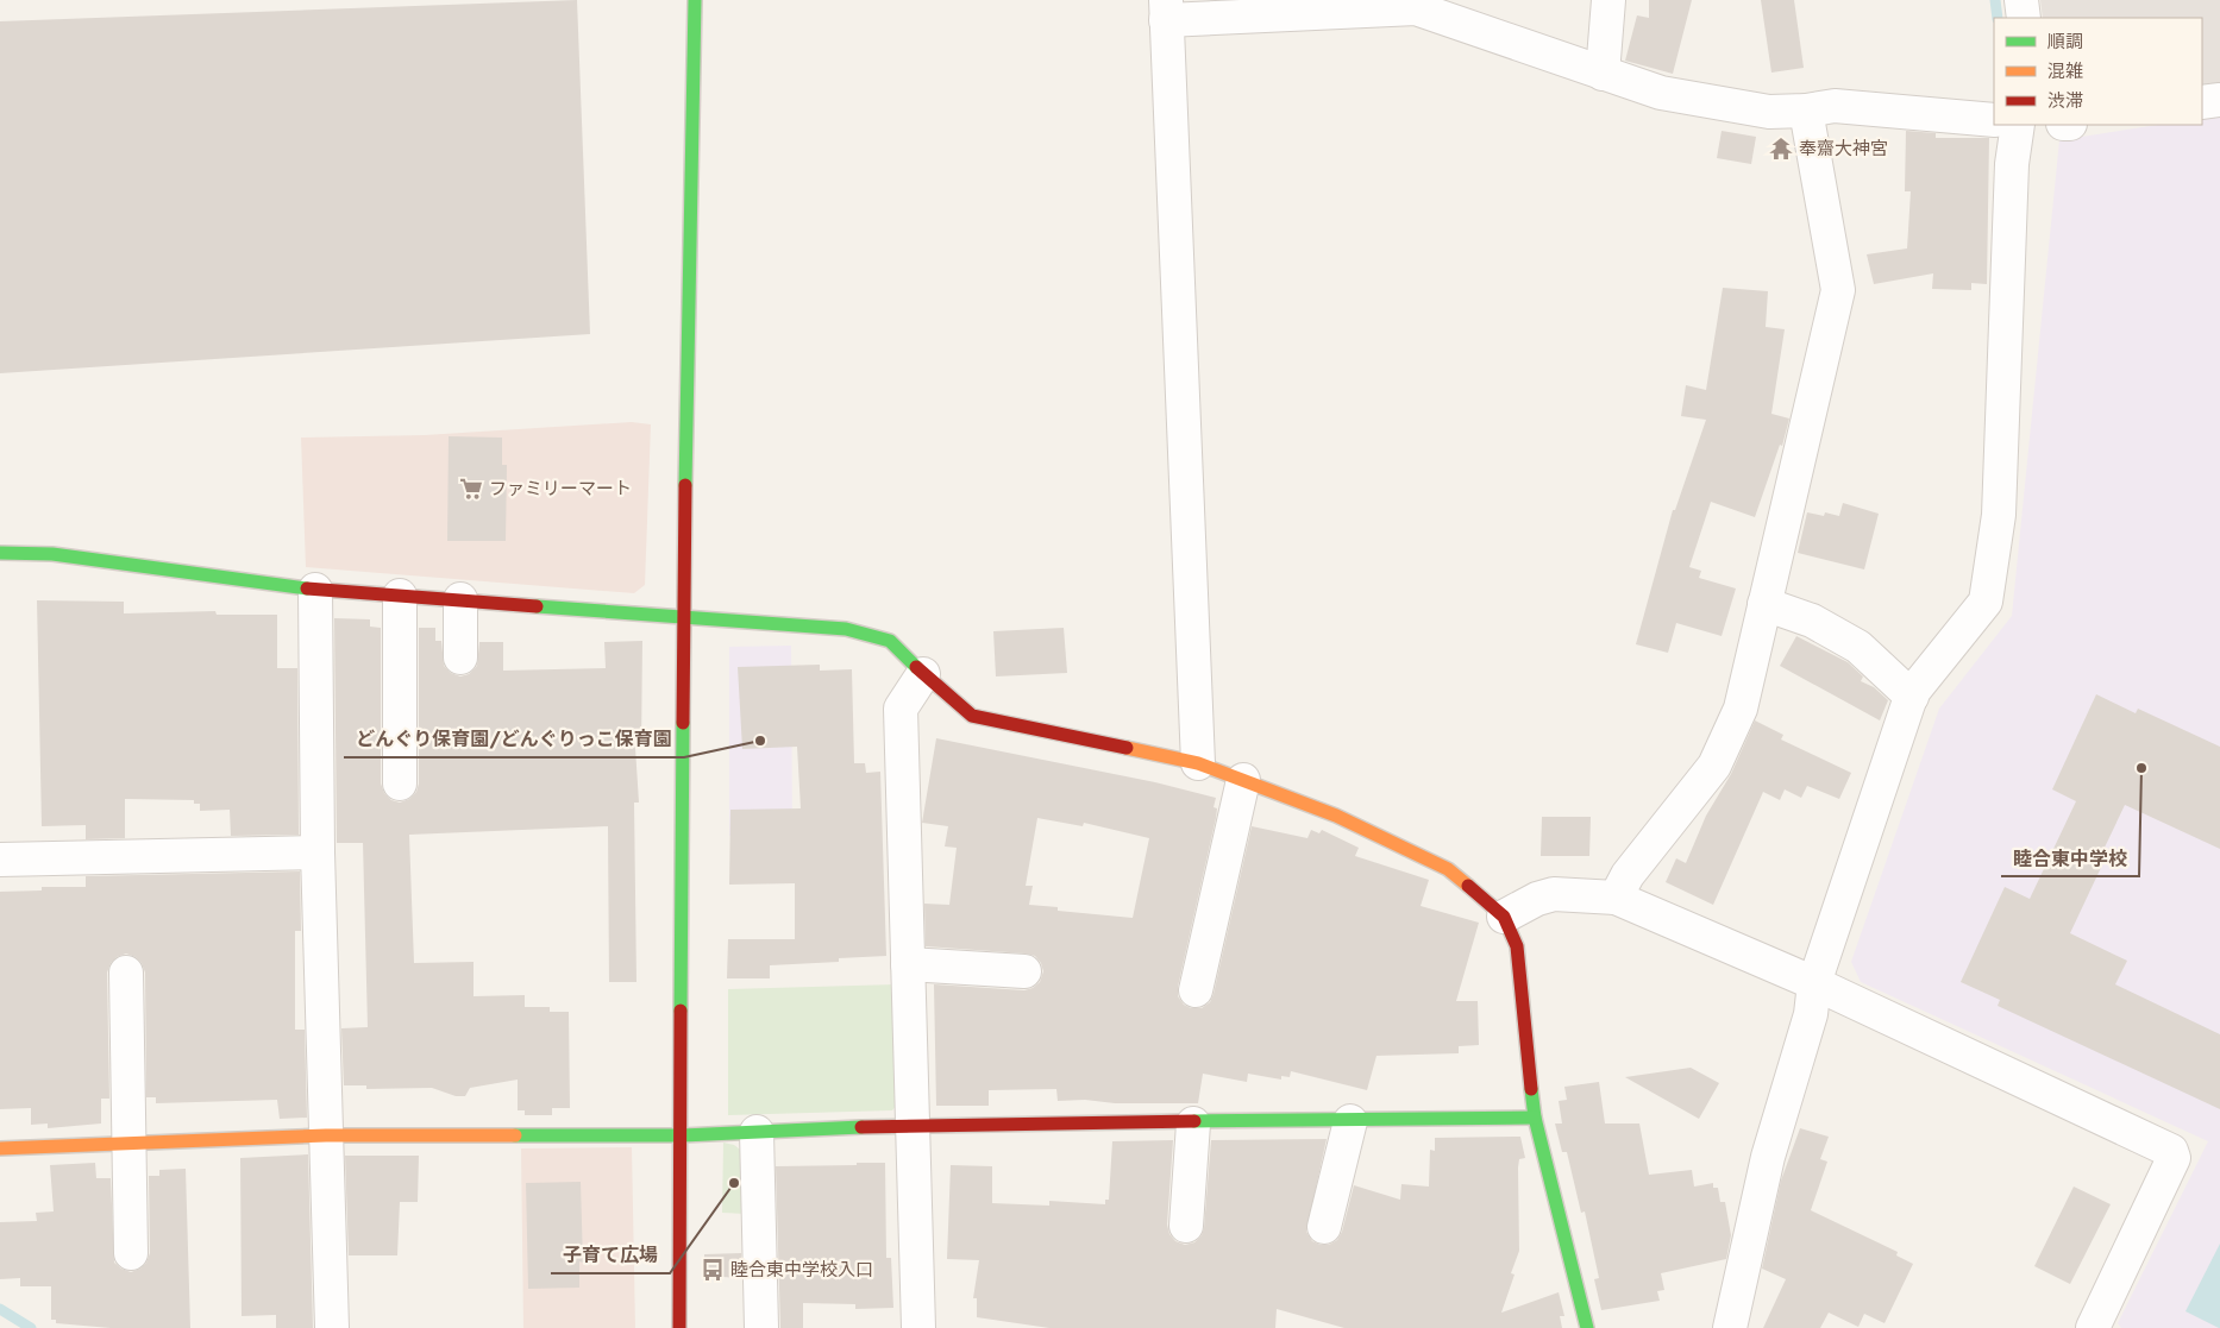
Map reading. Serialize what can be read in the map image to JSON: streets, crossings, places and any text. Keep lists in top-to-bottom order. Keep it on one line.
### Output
{"places":{"temple":["奉齋大神宮"],"supermarket":["ファミリーマート"],"other":["どんぐり保育園/どんぐりっこ保育園","睦合東中学校","子育て広場"],"bus stop":["睦合東中学校入口"]},"legend":["順調","混雑","渋滞"]}
